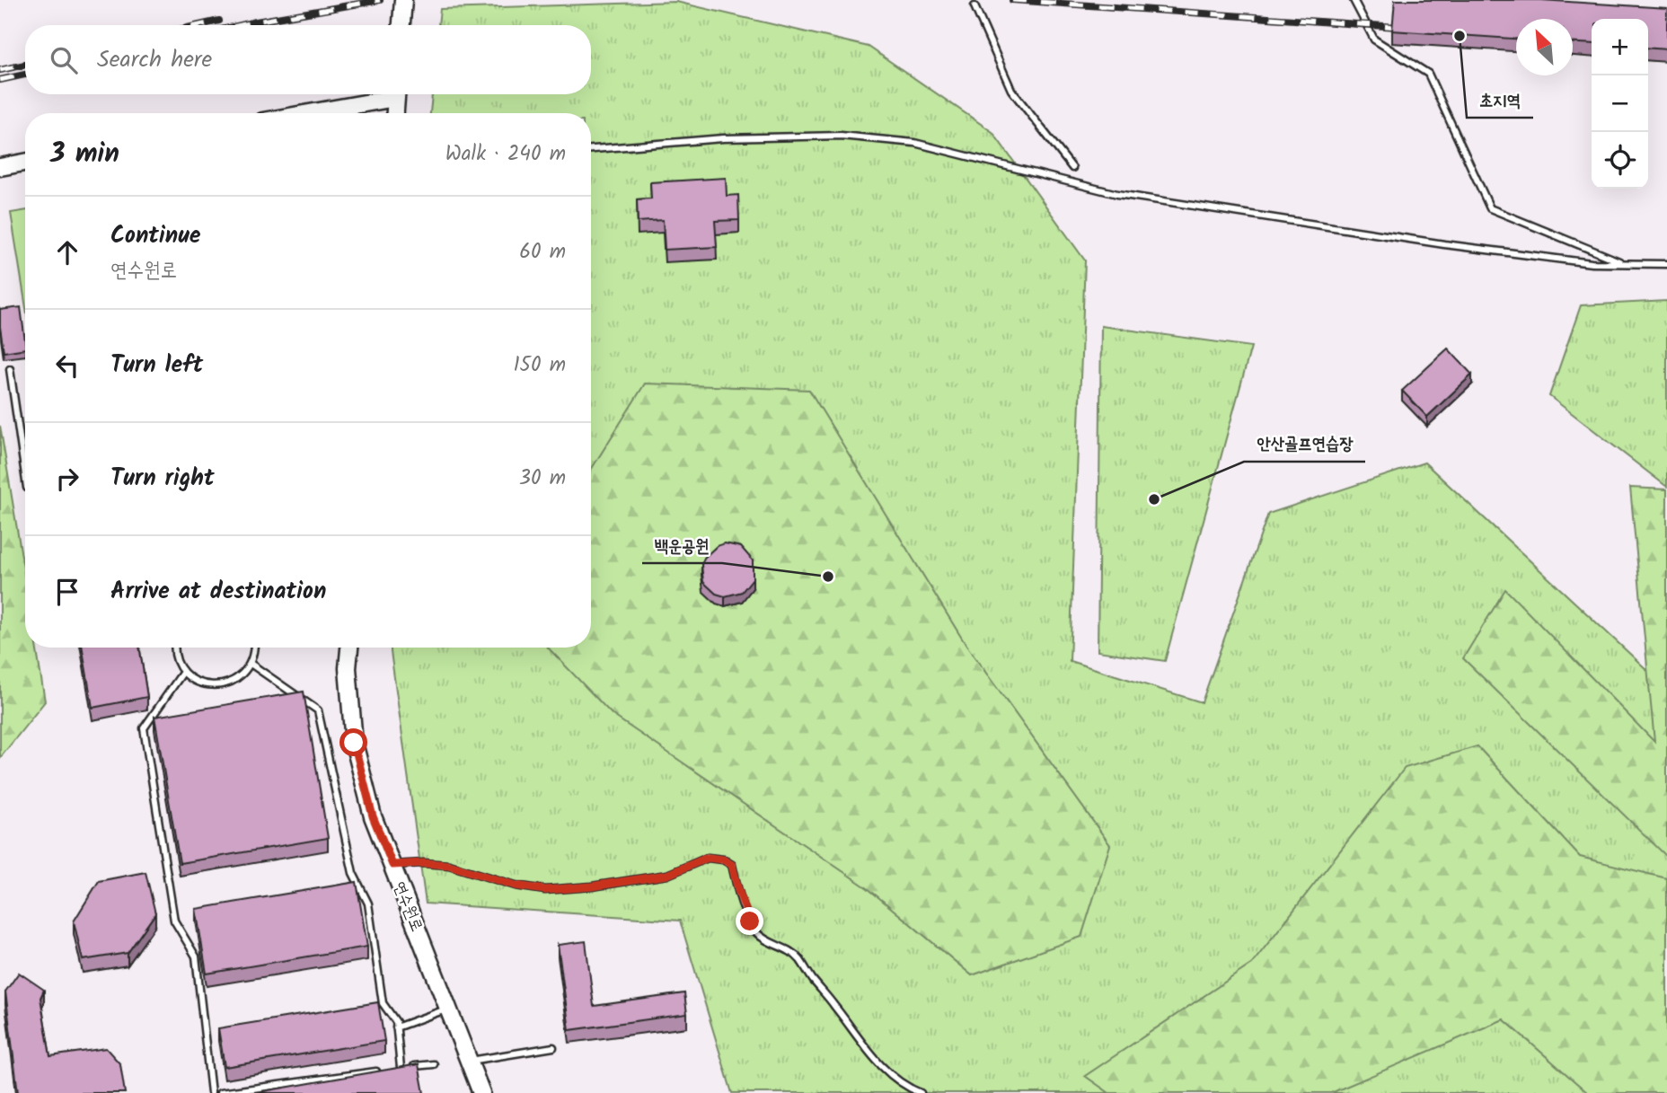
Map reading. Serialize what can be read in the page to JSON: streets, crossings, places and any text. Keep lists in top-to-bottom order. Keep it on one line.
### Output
{"streets":{"street":["연수원로"]},"places":["초지역","안산골프연습장","백운공원"],"north":"top left","page":{"map_buttons":["+","−"],"search":"Search here","heading":["3 min","Walk · 240 m"],"list":[["Continue","연수원로","60 m"],["Turn left","150 m"],["Turn right","30 m"],"Arrive at destination"]}}
